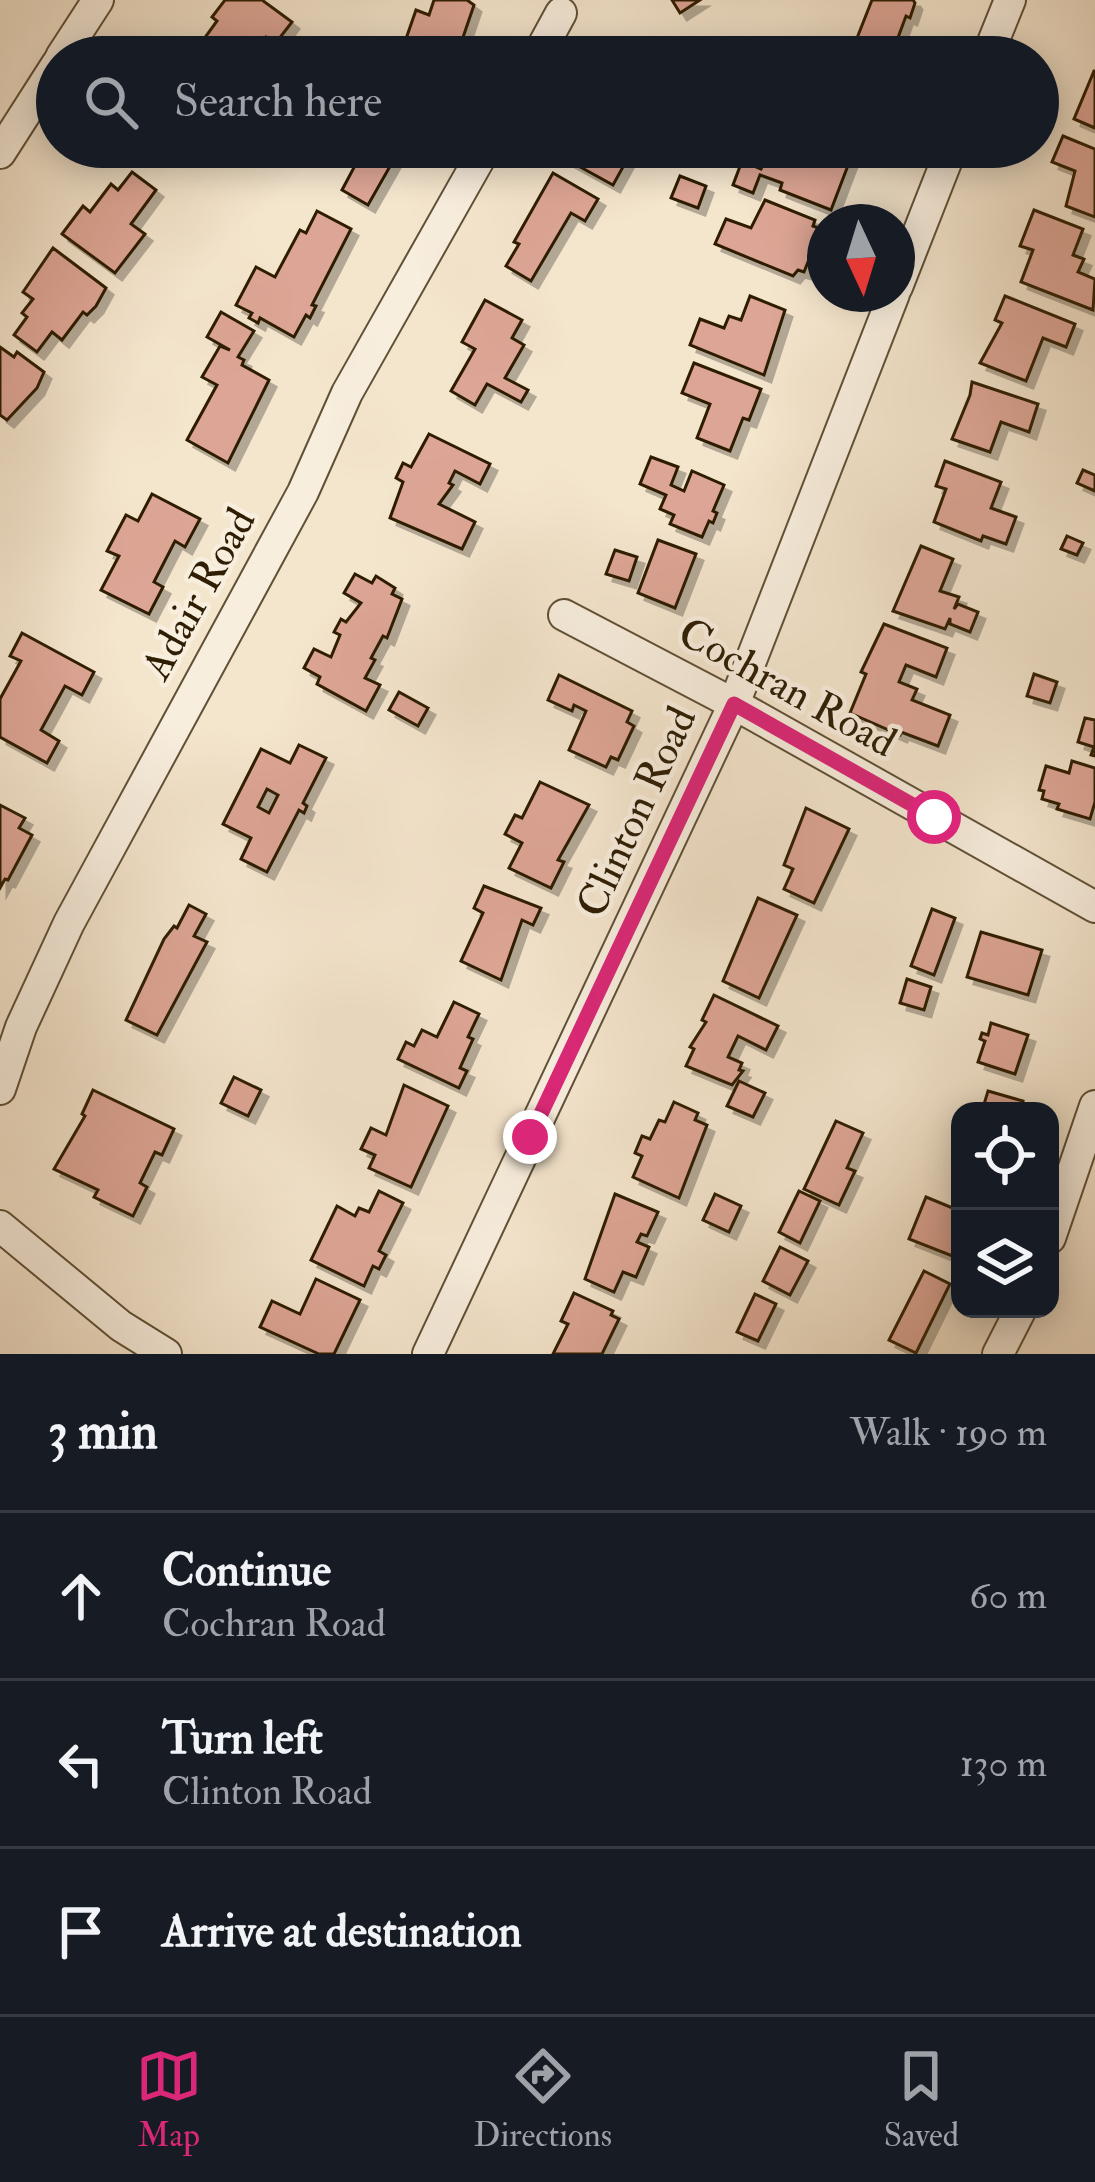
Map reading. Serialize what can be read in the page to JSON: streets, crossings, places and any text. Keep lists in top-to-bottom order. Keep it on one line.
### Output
{"streets":{"street":["Adair Road","Cochran Road","Clinton Road"]},"crossings":[["Cochran Road","Clinton Road"]],"north":"bottom","page":{"search":"Search here","heading":["3 min","Walk · 190 m"],"list":[["Continue","Cochran Road","60 m"],["Turn left","Clinton Road","130 m"],"Arrive at destination"],"nav":["Map","Directions","Saved"]}}
